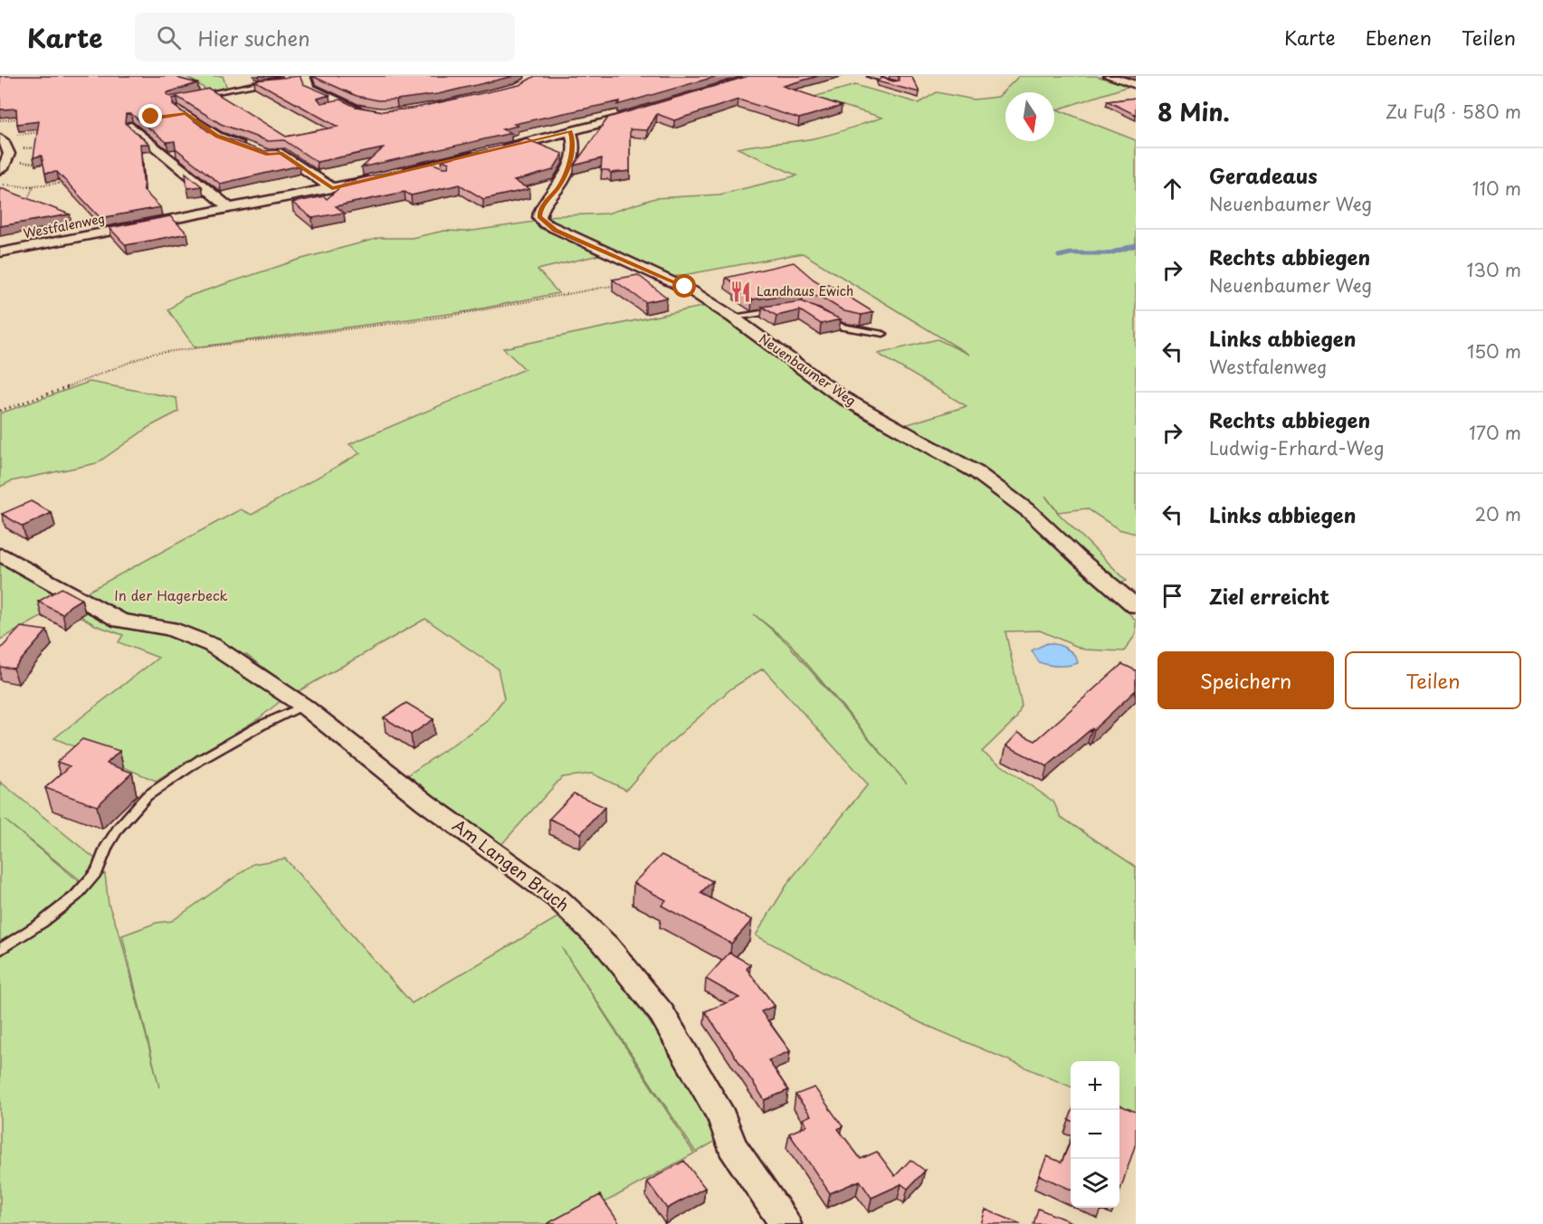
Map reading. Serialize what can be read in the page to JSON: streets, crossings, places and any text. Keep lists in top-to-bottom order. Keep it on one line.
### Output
{"streets":{"street":["Westfalenweg","Neuenbaumer Weg","Am Langen Bruch"]},"crossings":[["Westfalenweg","Neuenbaumer Weg"]],"parks":["In der Hagerbeck"],"places":{"restaurant":["Landhaus Ewich"]},"north":"bottom","page":{"header":"Karte","search":"Hier suchen","nav":["Karte","Ebenen","Teilen"],"heading":["8 Min.","Zu Fuß · 580 m"],"list":[["Geradeaus","Neuenbaumer Weg","110 m"],["Rechts abbiegen","Neuenbaumer Weg","130 m"],["Links abbiegen","Westfalenweg","150 m"],["Rechts abbiegen","Ludwig-Erhard-Weg","170 m"],["Links abbiegen","20 m"],"Ziel erreicht"],"buttons":["Speichern","Teilen"],"map_buttons":["+","−"]}}
